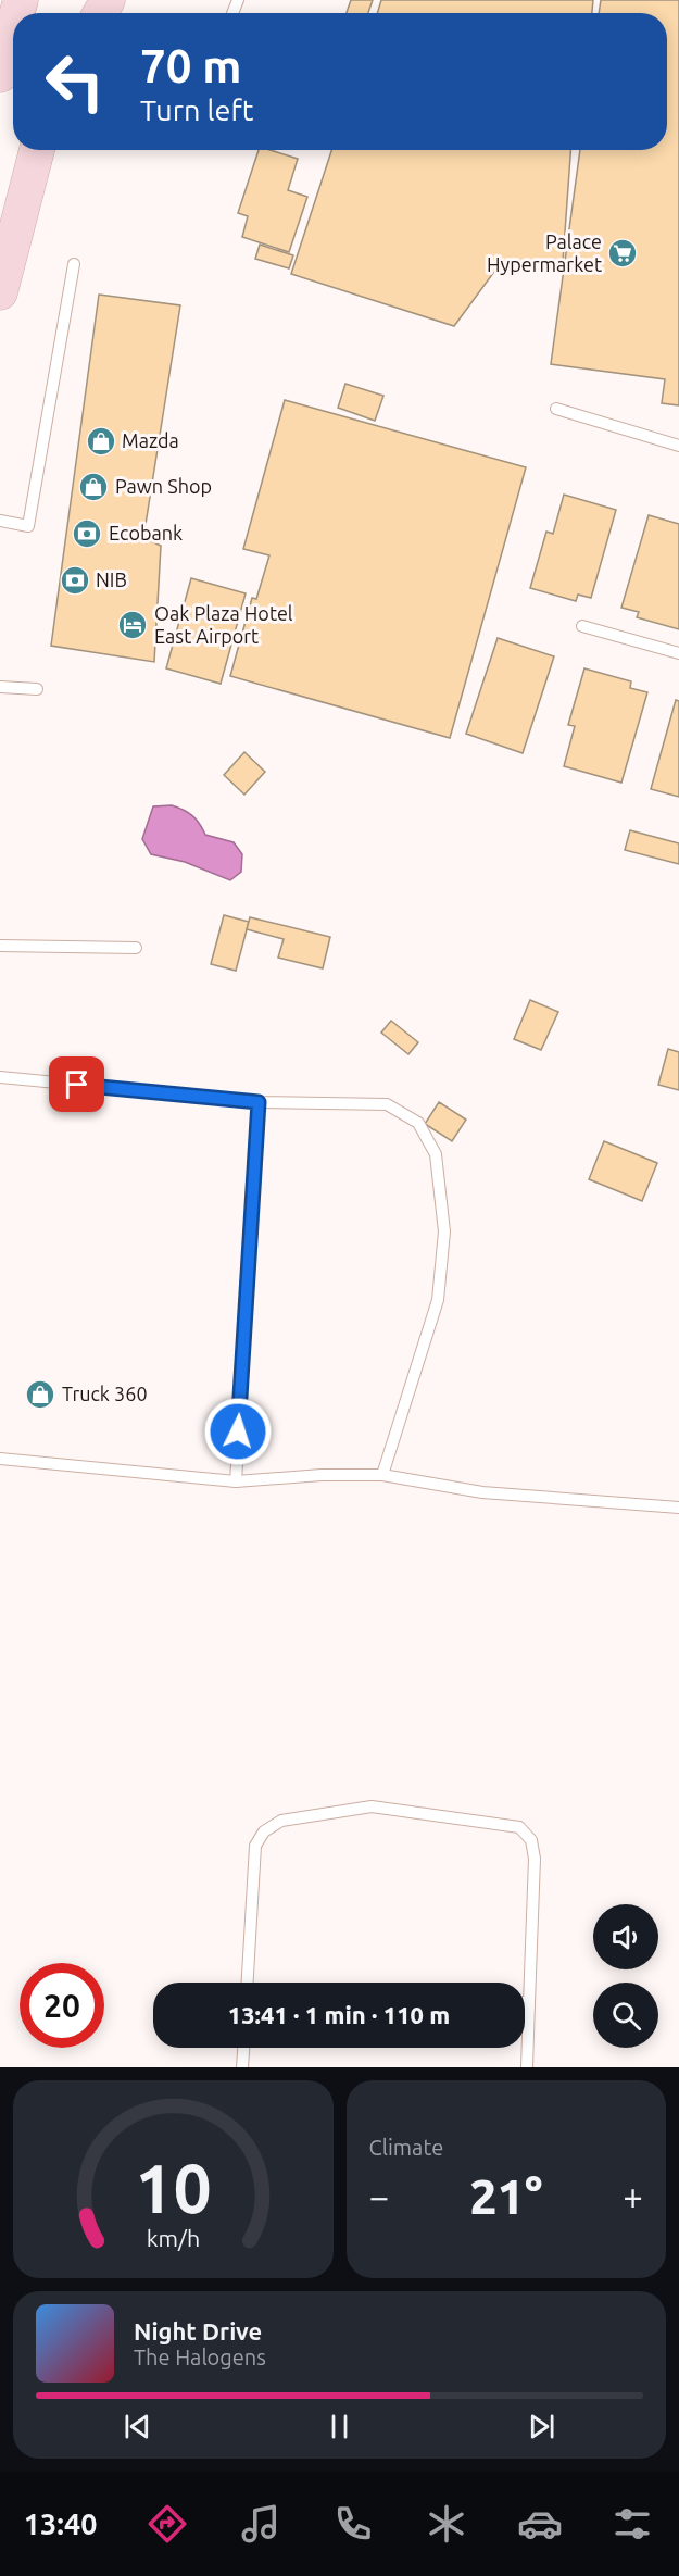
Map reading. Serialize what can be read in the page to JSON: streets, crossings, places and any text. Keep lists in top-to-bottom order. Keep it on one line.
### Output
{"places":{"supermarket":["Palace Hypermarket"],"shop":["Mazda","Pawn Shop","Truck 360"],"bank":["Ecobank","NIB"],"hotel":["Oak Plaza Hotel East Airport"]},"page":{"turn":["70 m","Turn left"],"limit":"20","trip":"13:41 · 1 min · 110 m","tile":"Climate","heat":["−","21°","+"],"song":["Night Drive","The Halogens"],"tabs":"13:40","gauge":["10","km/h"]}}
